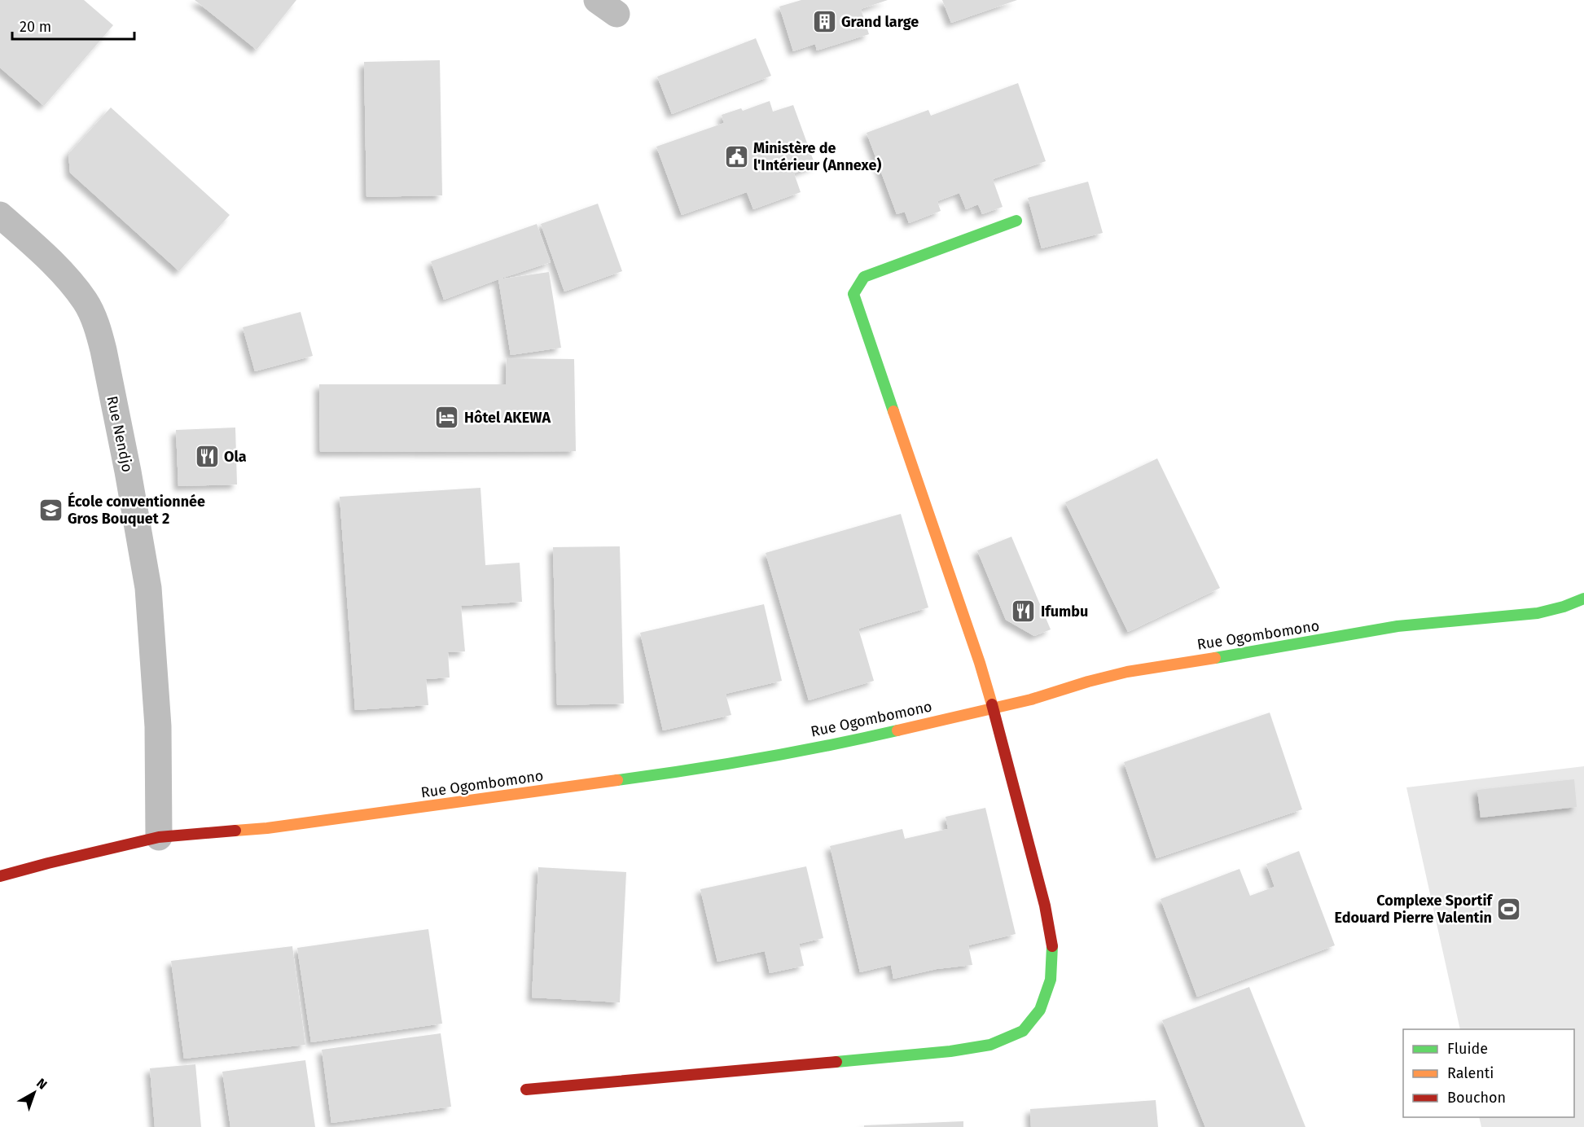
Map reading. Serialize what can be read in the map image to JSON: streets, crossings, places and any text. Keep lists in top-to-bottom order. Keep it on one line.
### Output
{"streets":{"street":["Rue Nendjo","Rue Ogombomono"]},"crossings":[["Rue Nendjo","Rue Ogombomono"]],"places":{"building":["Grand large"],"public building":["Ministère de l'Intérieur (Annexe)"],"hotel":["Hôtel AKEWA"],"restaurant":["Ola","Ifumbu"],"school or university":["École conventionnée Gros Bouquet 2"],"sports":["Complexe Sportif Edouard Pierre Valentin"]},"legend":["Fluide","Ralenti","Bouchon"],"scale_bar":"20 m","north":"top right"}
